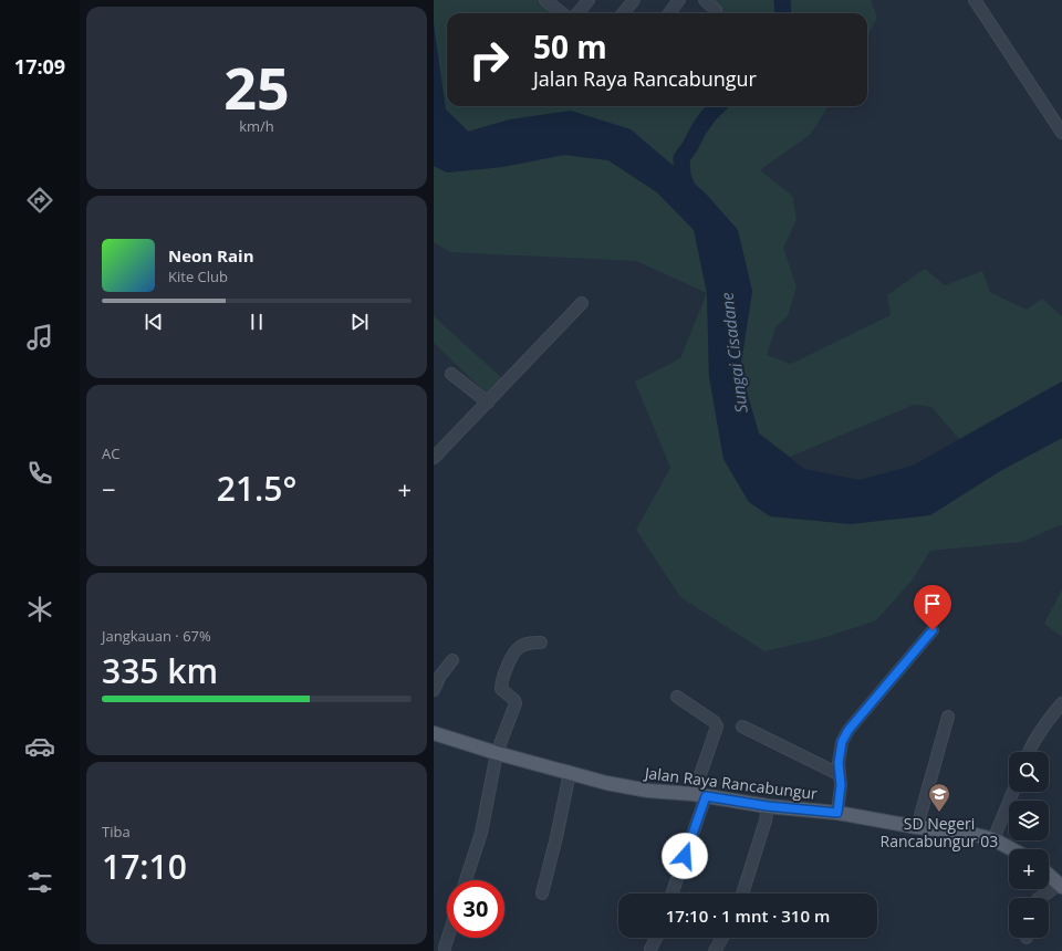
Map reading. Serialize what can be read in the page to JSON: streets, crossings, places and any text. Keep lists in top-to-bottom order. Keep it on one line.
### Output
{"streets":{"main road":["Jalan Raya Rancabungur"]},"water":["Sungai Cisadane"],"places":{"school or university":["SD Negeri Rancabungur 03"]},"page":{"tabs":"17:09","tile":[["25","km/h"],"AC",["Jangkauan · 67%","335 km"],["Tiba","17:10"]],"turn":["50 m","Jalan Raya Rancabungur"],"song":["Neon Rain","Kite Club"],"heat":["−","21.5°","+"],"map_buttons":["+","−"],"limit":"30","trip":"17:10 · 1 mnt · 310 m"}}
